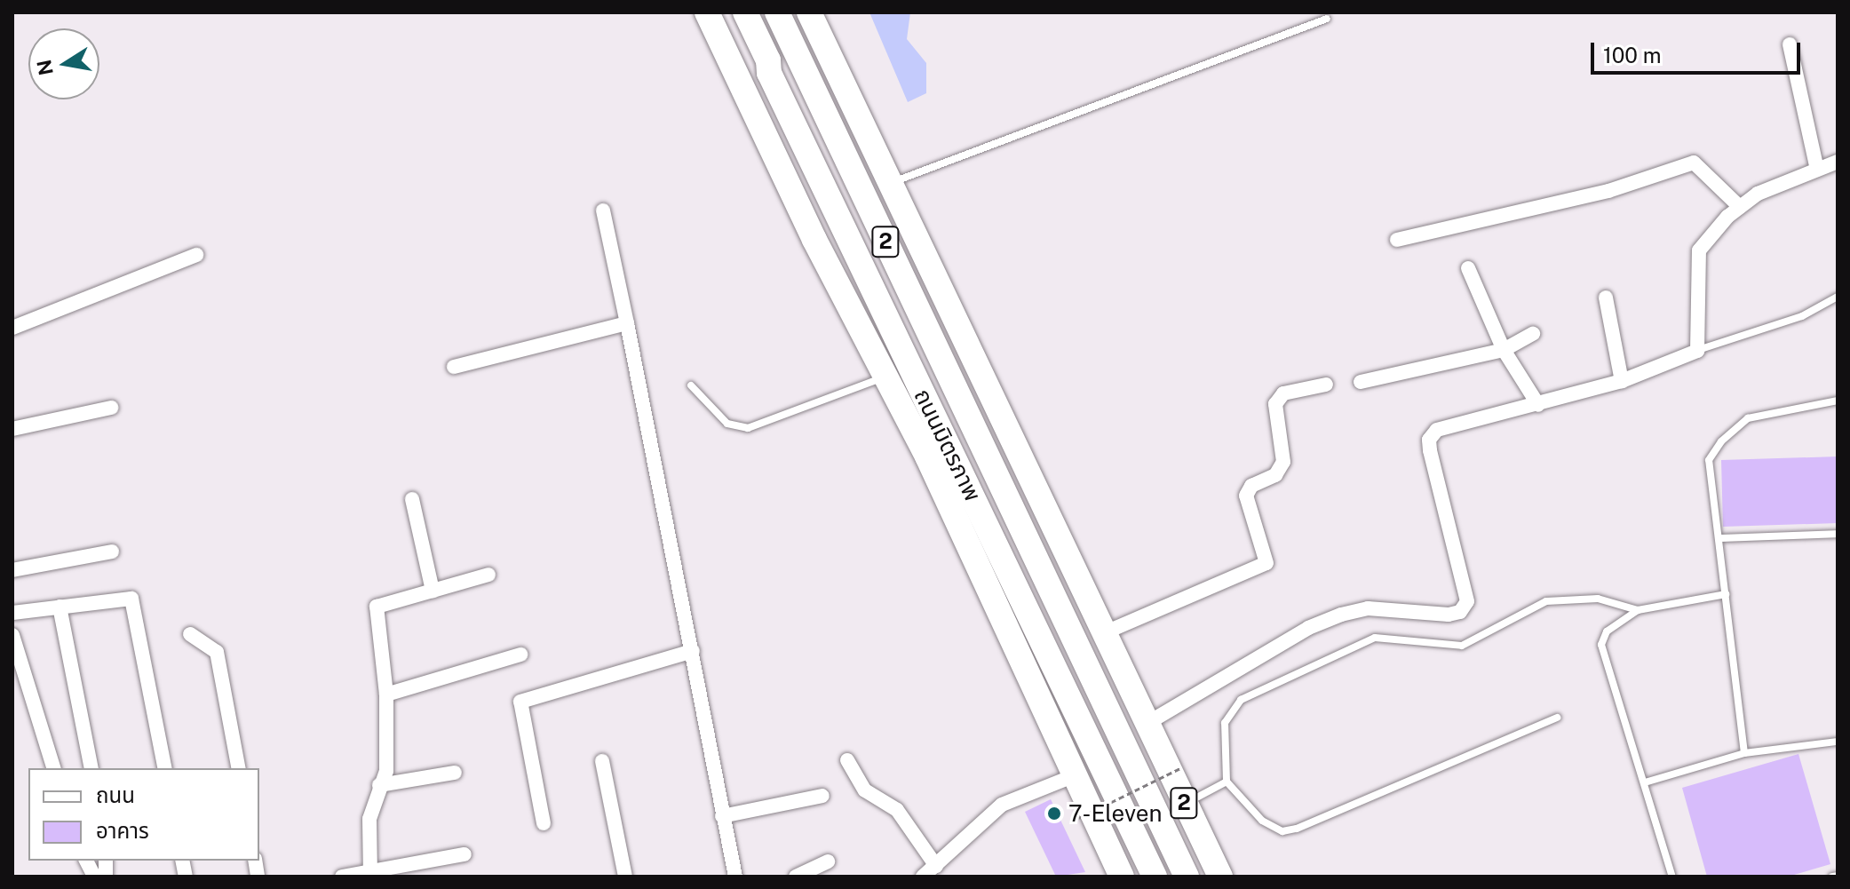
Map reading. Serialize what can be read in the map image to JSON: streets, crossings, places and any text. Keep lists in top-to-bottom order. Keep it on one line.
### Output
{"streets":{"highway":["2","ถนนมิตรภาพ"]},"places":["7-Eleven"],"legend":["ถนน","อาคาร"],"scale_bar":"100 m","north":"left"}
